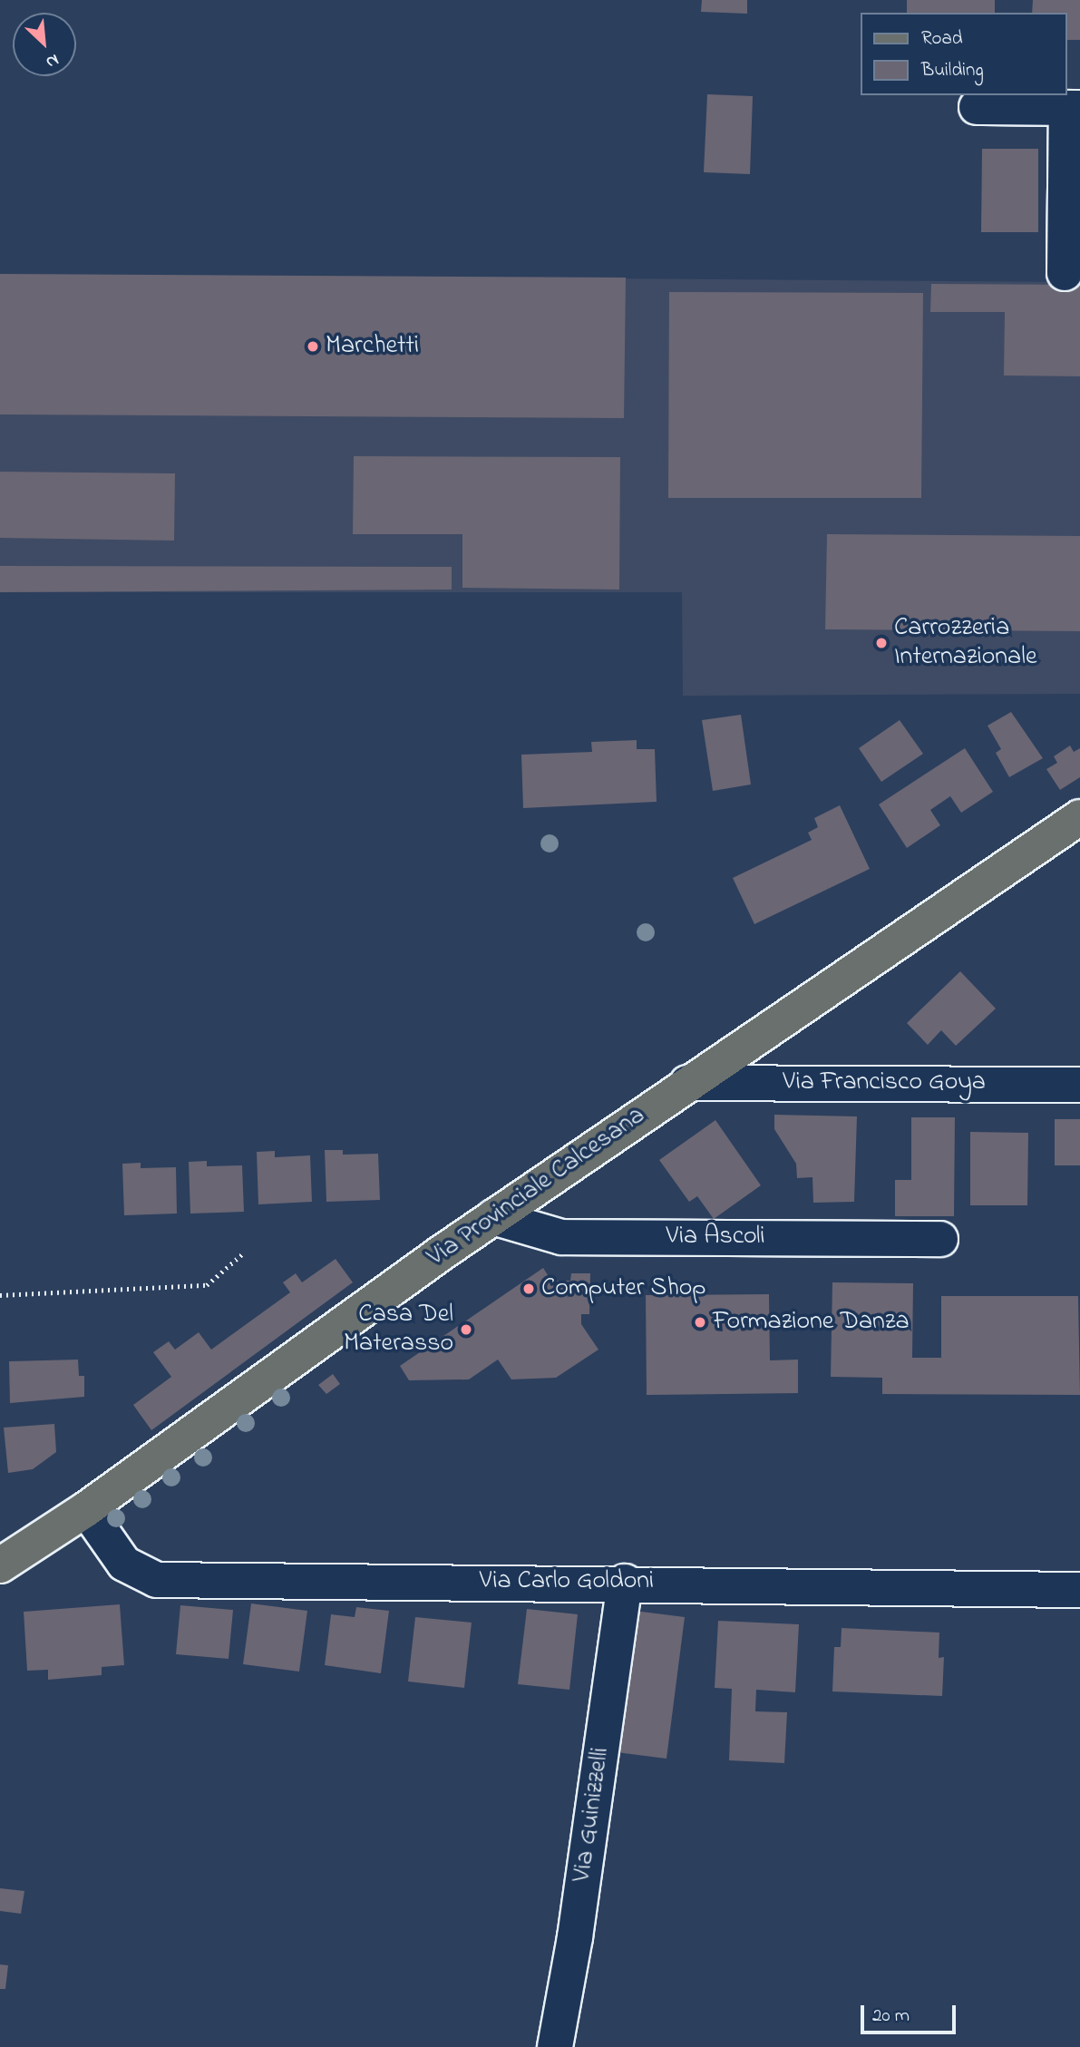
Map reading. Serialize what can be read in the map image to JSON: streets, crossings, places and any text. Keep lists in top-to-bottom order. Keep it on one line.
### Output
{"streets":{"main road":["Via Provinciale Calcesana"],"street":["Via Francisco Goya","Via Ascoli","Via Carlo Goldoni","Via Guinizzelli"]},"crossings":[["Via Francisco Goya","Via Provinciale Calcesana"],["Via Provinciale Calcesana","Via Ascoli"],["Via Provinciale Calcesana","Via Carlo Goldoni"],["Via Carlo Goldoni","Via Guinizzelli"]],"places":["Marchetti","Carrozzeria Internazionale","Computer Shop","Formazione Danza","Casa Del Materasso"],"legend":["Road","Building"],"scale_bar":"20 m","north":"bottom right"}
